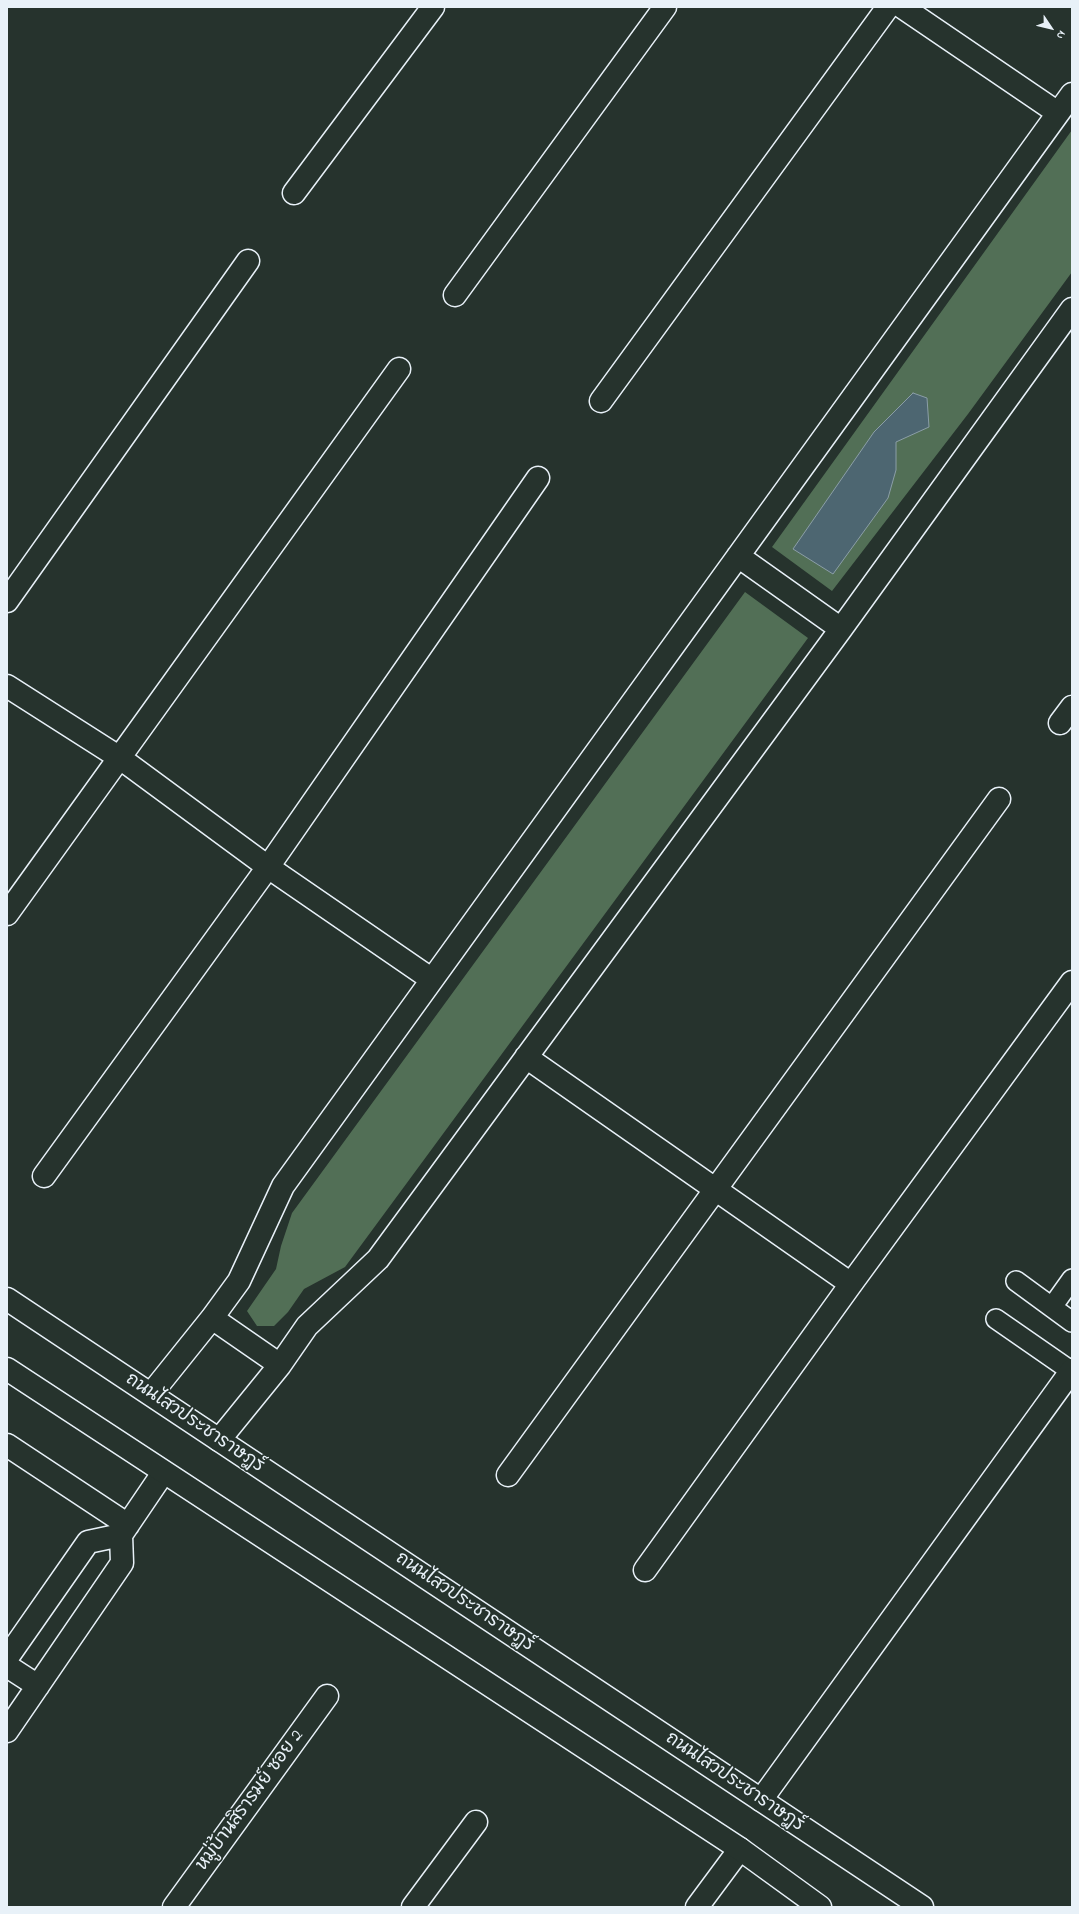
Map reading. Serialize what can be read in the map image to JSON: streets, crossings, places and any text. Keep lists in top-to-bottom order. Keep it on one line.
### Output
{"streets":{"street":["ถนนไสวประชาราษฎร์","หมู่บ้านสิรารมย์ ซอย 2"]},"north":"bottom right"}
